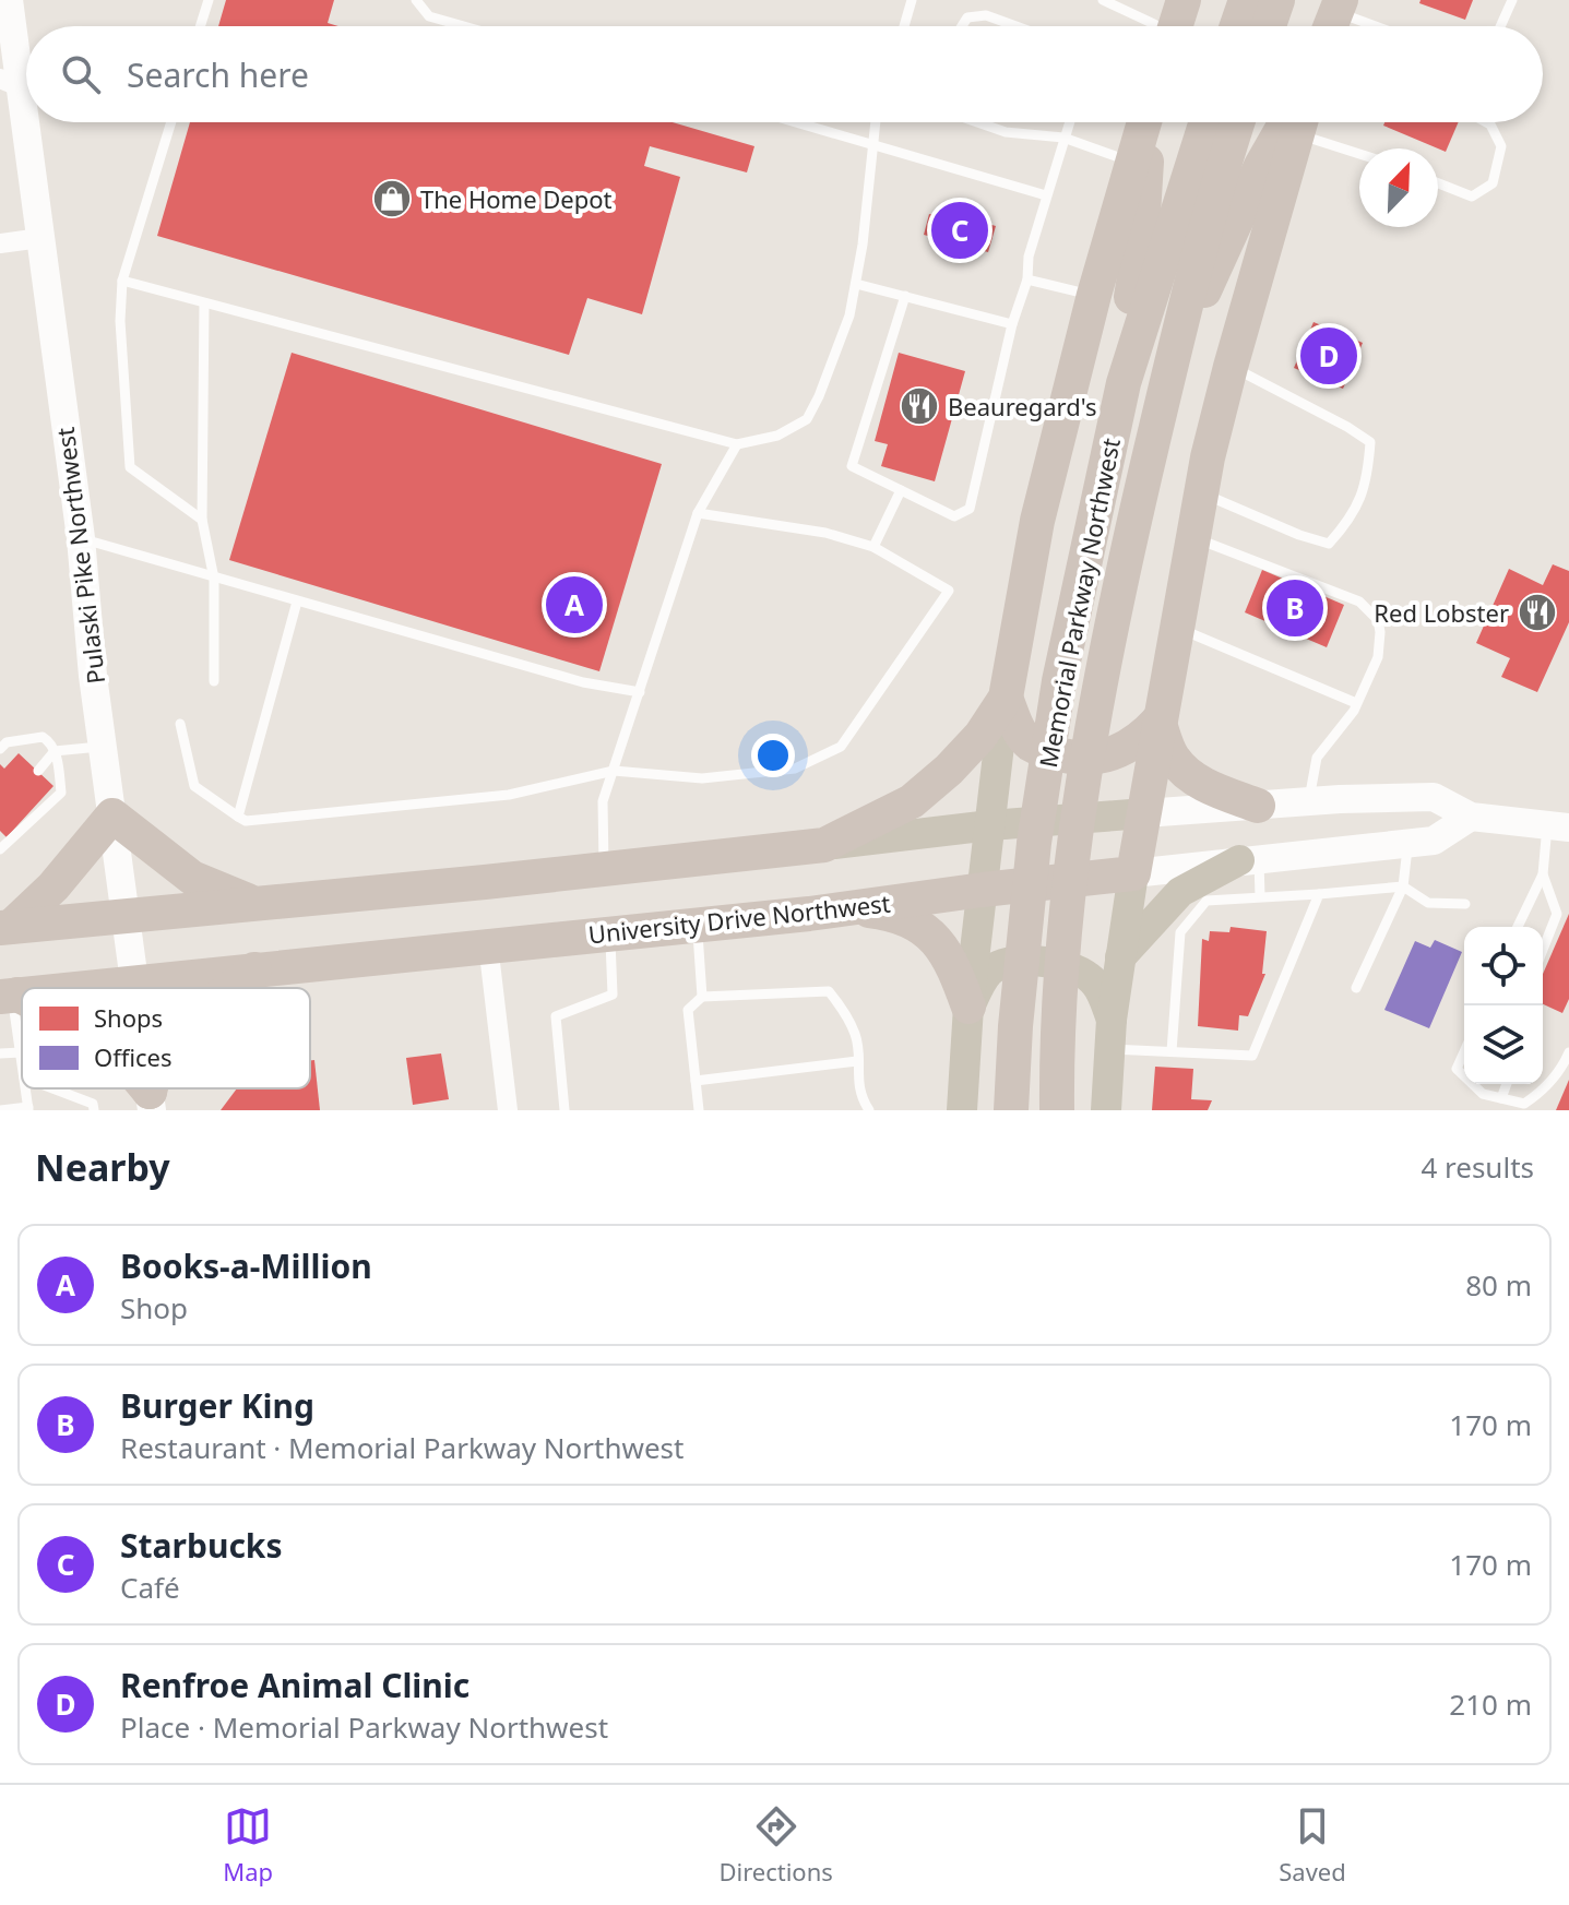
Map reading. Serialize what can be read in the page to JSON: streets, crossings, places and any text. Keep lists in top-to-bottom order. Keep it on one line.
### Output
{"streets":{"highway":["Memorial Parkway Northwest","University Drive Northwest"],"main road":["Pulaski Pike Northwest"]},"crossings":[["Pulaski Pike Northwest","University Drive Northwest"]],"places":{"shop":["The Home Depot"],"restaurant":["Beauregard's","Red Lobster"]},"legend":["Shops","Offices"],"north":"top right","page":{"search":"Search here","pins":["C","D","A","B"],"heading":["Nearby","4 results"],"list":[{"mark":"A","name":"Books-a-Million","note":"Shop","value":"80 m"},{"mark":"B","name":"Burger King","note":"Restaurant · Memorial Parkway Northwest","value":"170 m"},{"mark":"C","name":"Starbucks","note":"Café","value":"170 m"},{"mark":"D","name":"Renfroe Animal Clinic","note":"Place · Memorial Parkway Northwest","value":"210 m"}],"nav":["Map","Directions","Saved"]}}
